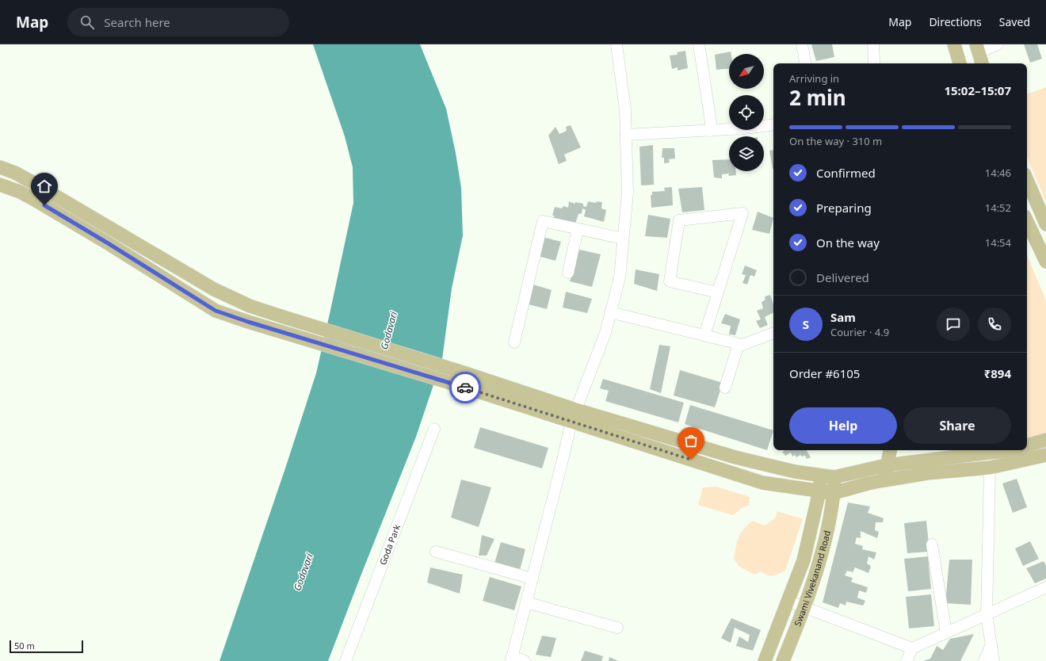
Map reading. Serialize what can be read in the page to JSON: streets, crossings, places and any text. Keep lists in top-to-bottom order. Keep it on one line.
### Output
{"streets":{"main road":["Swami Vivekanand Road"],"street":["Goda Park"]},"water":["Godavari"],"scale_bar":"50 m","north":"bottom left","page":{"header":"Map","search":"Search here","nav":["Map","Directions","Saved"],"heading":["2 min","Arriving in","15:02–15:07"],"panel":["Sam","Courier · 4.9","Order #6105","₹894"],"bar":"On the way · 310 m","list":[["Confirmed","14:46"],["Preparing","14:52"],["On the way","14:54"],"Delivered"],"round":"S","buttons":["Help","Share"],"scale":"50 m"}}
